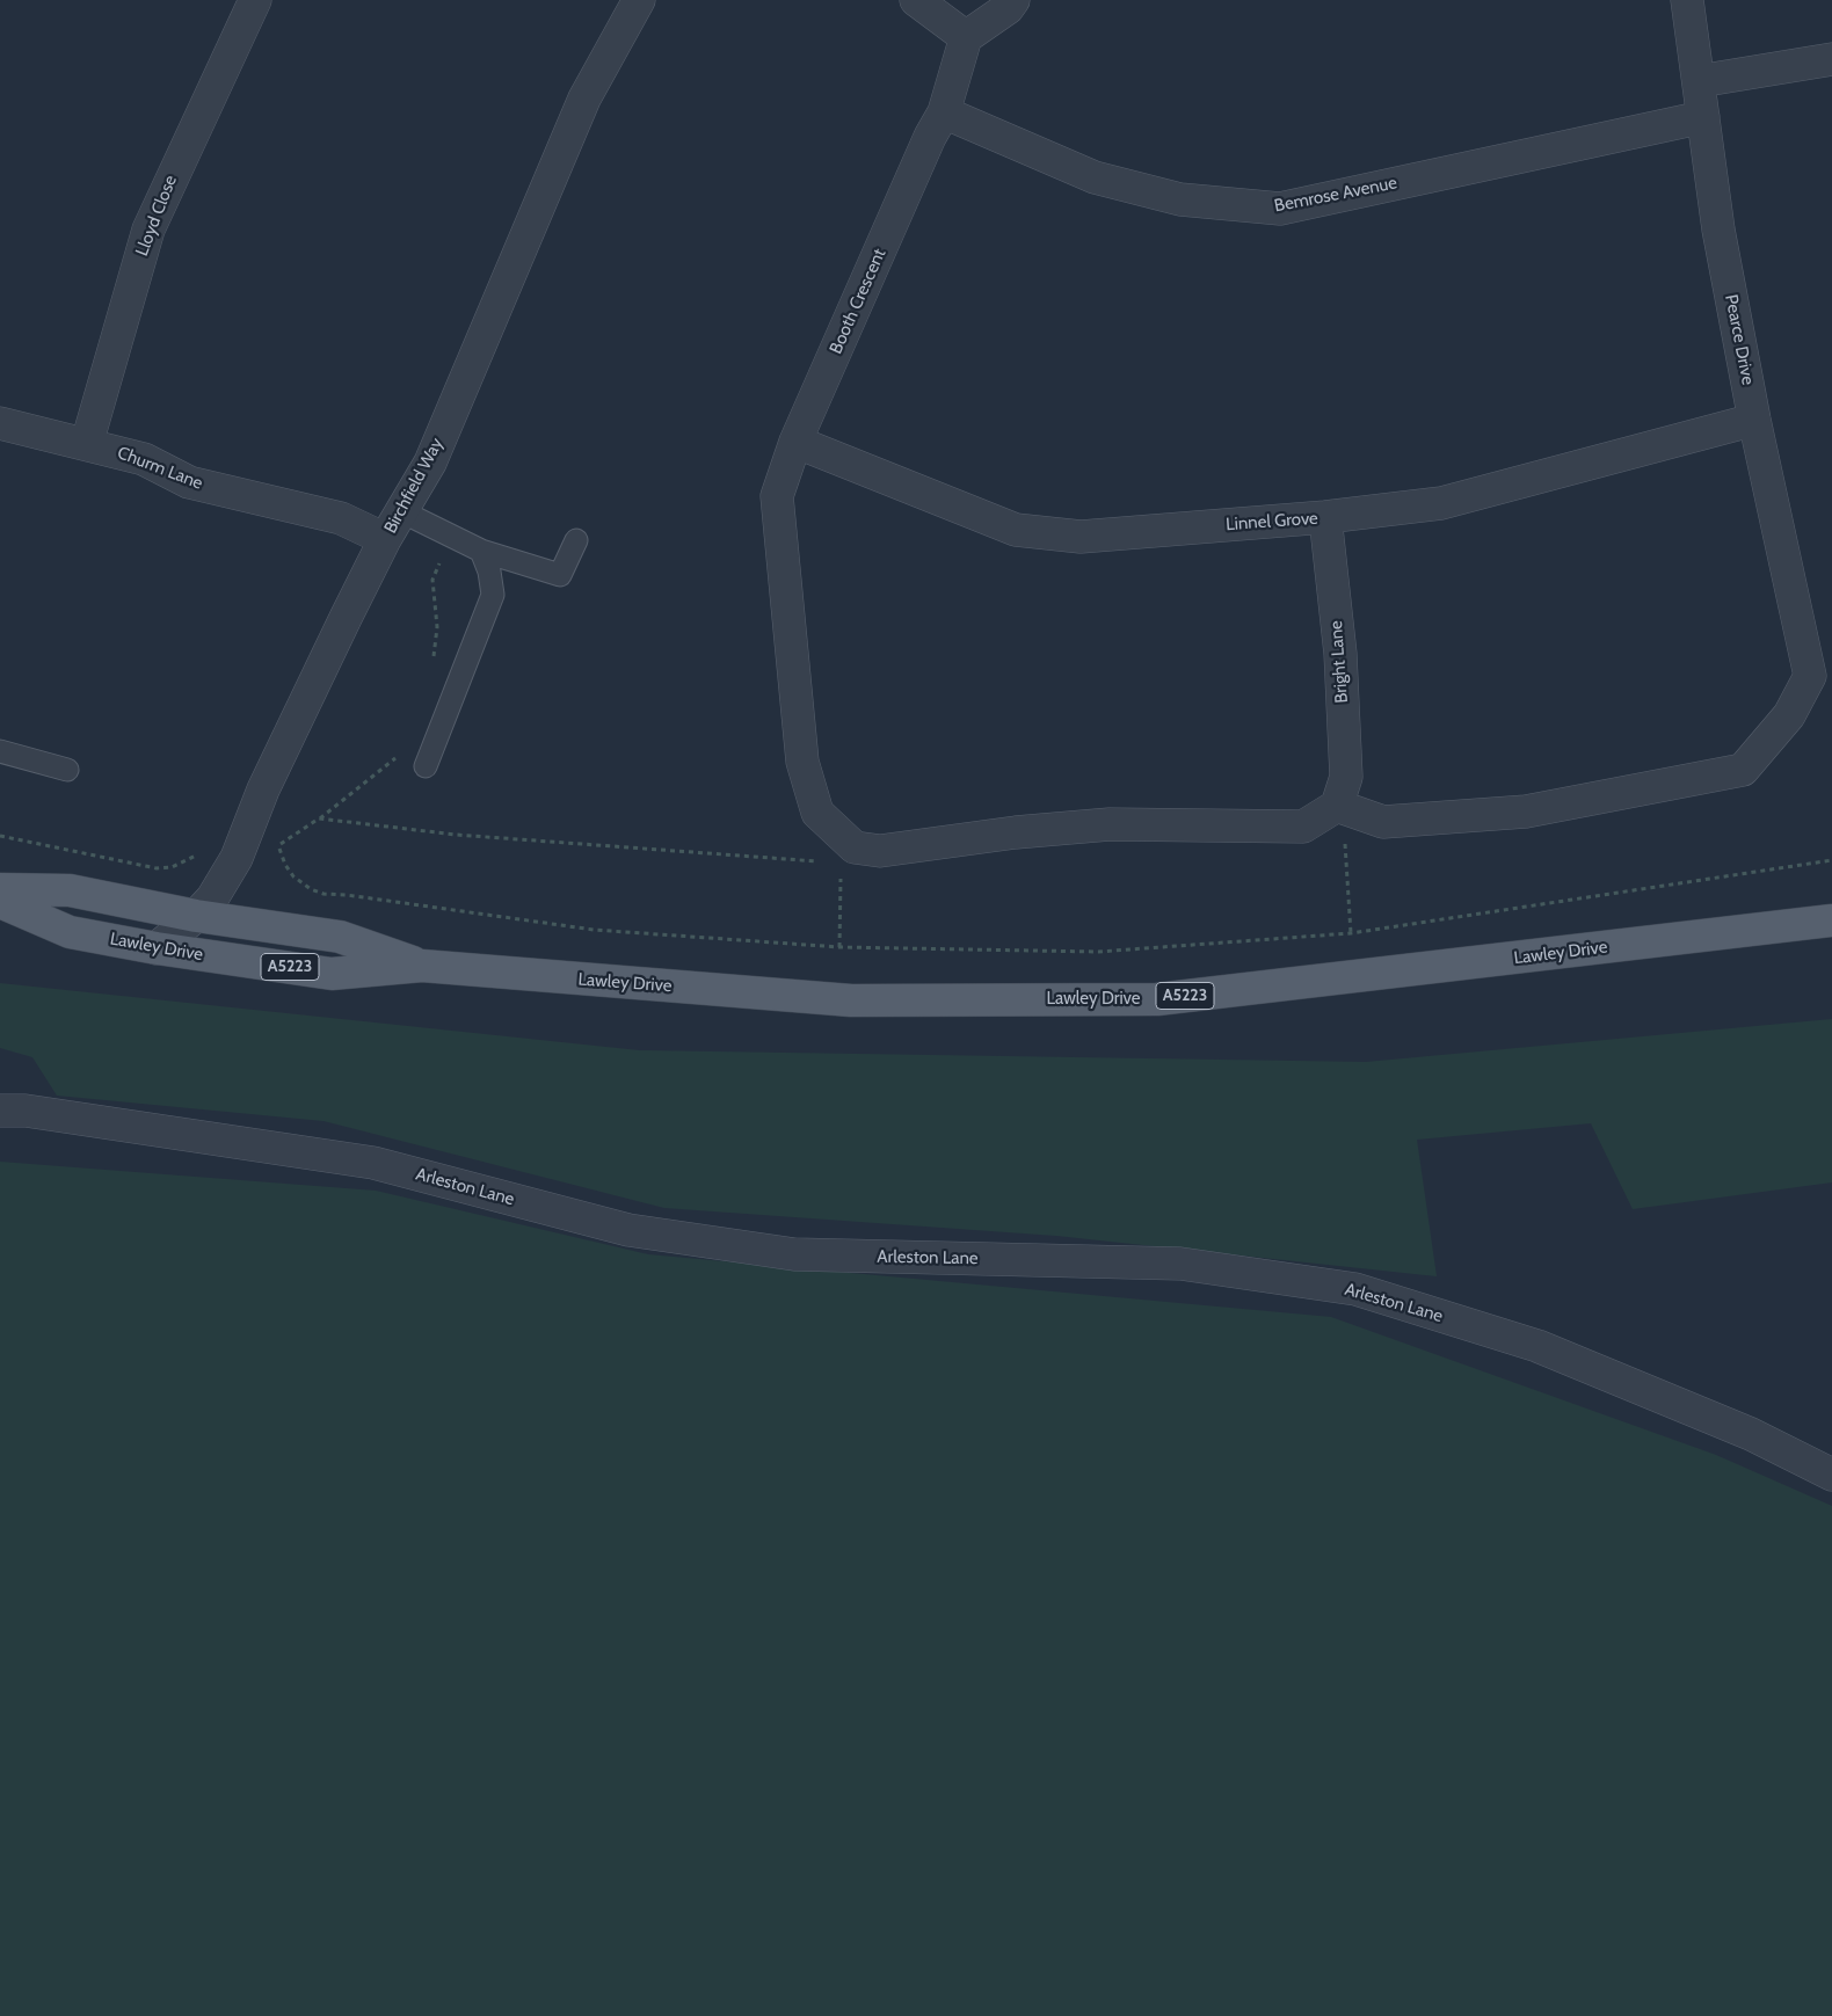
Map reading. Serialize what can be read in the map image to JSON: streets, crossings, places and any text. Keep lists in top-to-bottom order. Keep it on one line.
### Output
{"streets":{"main road":["Lawley Drive","A5223"],"street":["Bemrose Avenue","Lloyd Close","Booth Crescent","Pearce Drive","Churm Lane","Birchfield Way","Linnel Grove","Bright Lane","Arleston Lane"]},"crossings":[["Bemrose Avenue","Booth Crescent"],["Bemrose Avenue","Pearce Drive"],["Lloyd Close","Churm Lane"],["Booth Crescent","Linnel Grove"],["Pearce Drive","Linnel Grove"],["Churm Lane","Birchfield Way"],["Birchfield Way","Lawley Drive"],["Linnel Grove","Bright Lane"]]}
